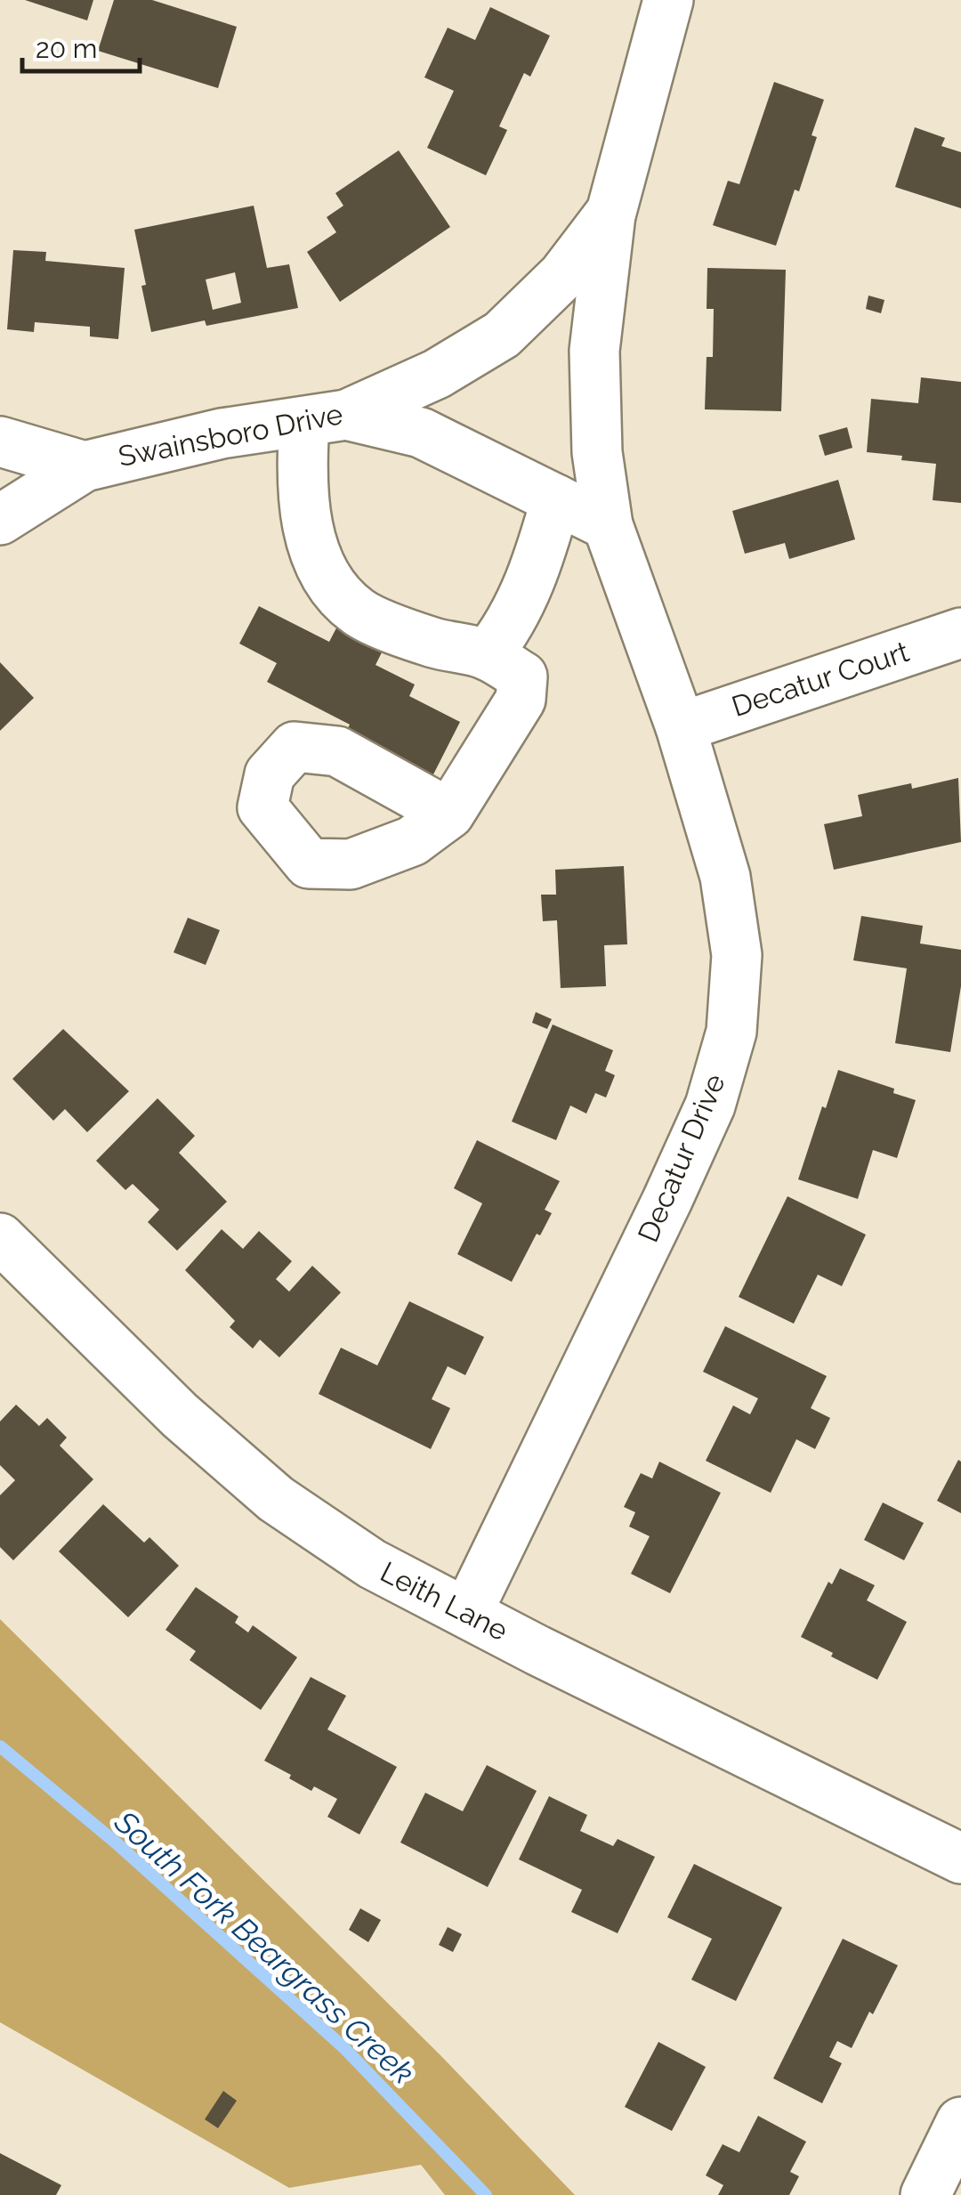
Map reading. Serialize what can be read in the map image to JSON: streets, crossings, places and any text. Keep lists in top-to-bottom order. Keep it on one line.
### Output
{"streets":{"street":["Swainsboro Drive","Decatur Court","Decatur Drive","Leith Lane"]},"crossings":[["Swainsboro Drive","Decatur Drive"],["Decatur Court","Decatur Drive"],["Decatur Drive","Leith Lane"]],"water":["South Fork Beargrass Creek"],"scale_bar":"20 m"}
